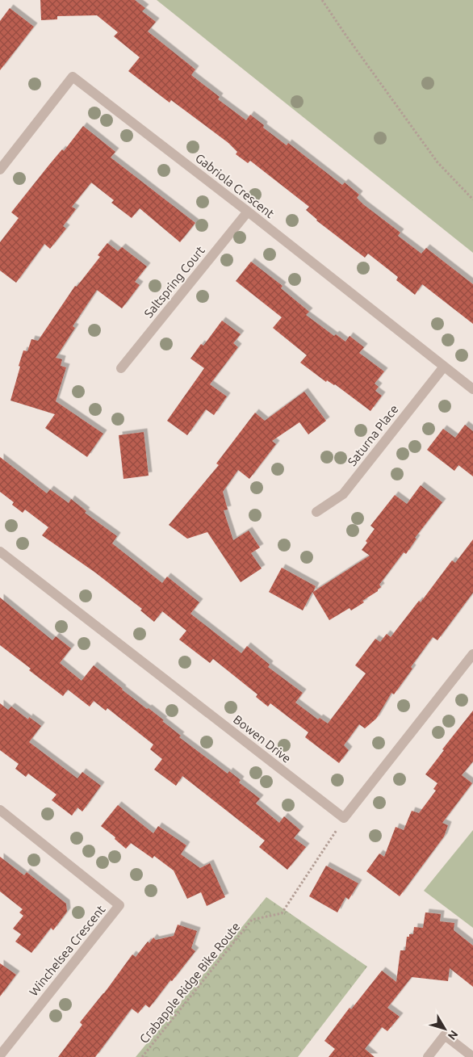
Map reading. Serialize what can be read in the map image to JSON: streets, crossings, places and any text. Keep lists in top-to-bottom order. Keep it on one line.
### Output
{"streets":{"street":["Gabriola Crescent","Saltspring Court","Saturna Place","Bowen Drive","Winchelsea Crescent"],"path":["Crabapple Ridge Bike Route"]},"crossings":[["Gabriola Crescent","Saltspring Court"],["Gabriola Crescent","Saturna Place"],["Bowen Drive","Crabapple Ridge Bike Route"]],"north":"bottom right"}
